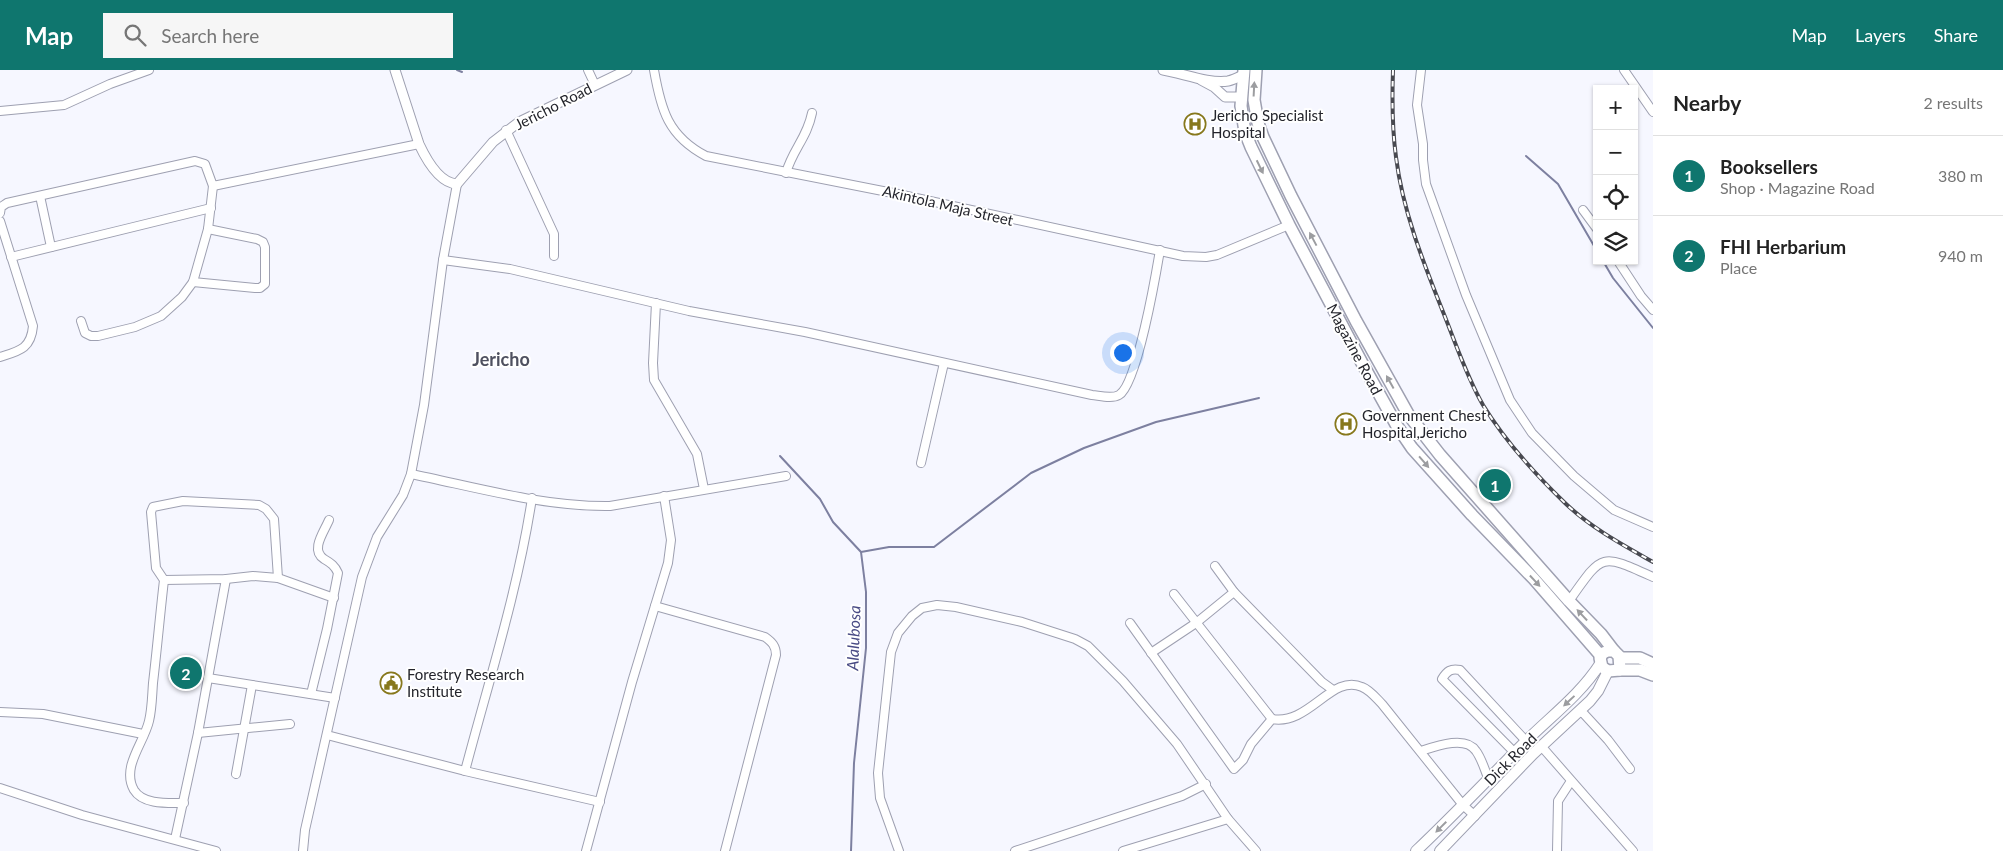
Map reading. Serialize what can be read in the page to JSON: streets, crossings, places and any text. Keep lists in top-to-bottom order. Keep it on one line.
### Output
{"streets":{"main road":["Magazine Road","Dick Road"],"street":["Jericho Road","Akintola Maja Street"]},"crossings":[["Akintola Maja Street","Magazine Road"],["Magazine Road","Dick Road"]],"districts":["Jericho"],"water":["Alalubosa"],"places":{"hospital":["Jericho Specialist Hospital","Government Chest Hospital,Jericho"],"public building":["Forestry Research Institute"]},"page":{"header":"Map","search":"Search here","nav":["Map","Layers","Share"],"heading":["Nearby","2 results"],"map_buttons":["+","−"],"list":[{"mark":"1","name":"Booksellers","note":"Shop · Magazine Road","value":"380 m"},{"mark":"2","name":"FHI Herbarium","note":"Place","value":"940 m"}],"pins":["1","2"]}}
